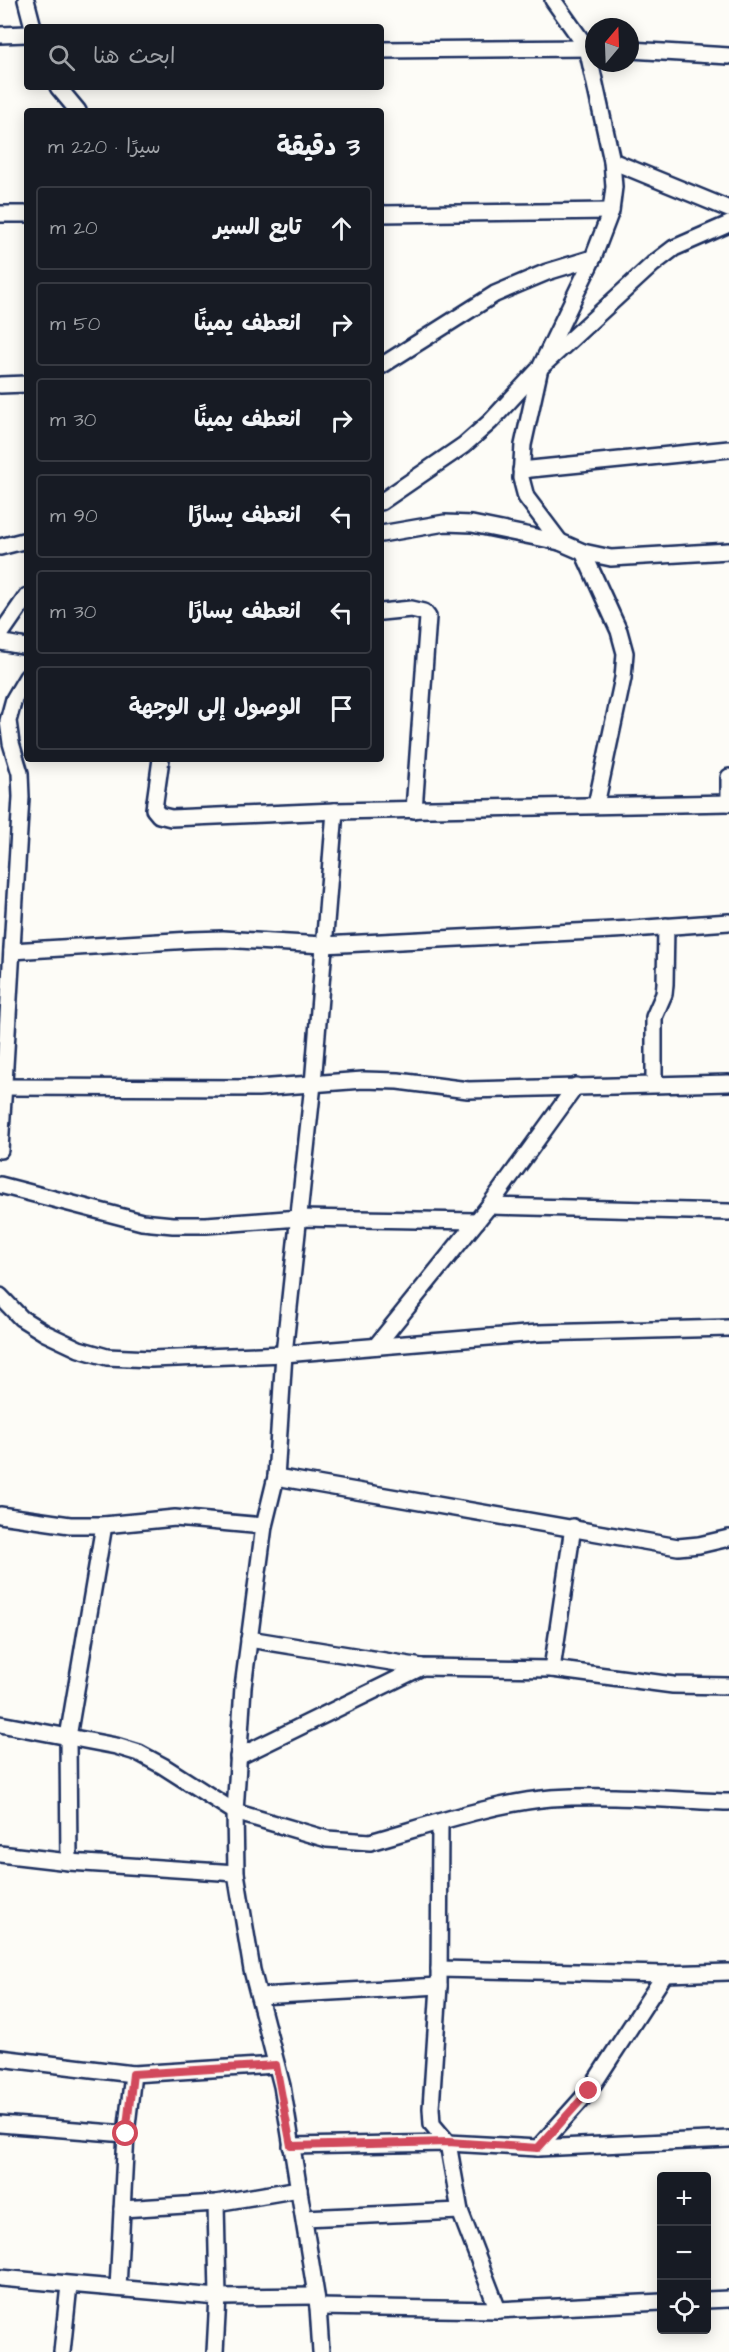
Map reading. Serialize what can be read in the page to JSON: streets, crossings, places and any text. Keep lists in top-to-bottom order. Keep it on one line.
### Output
{"north":"top","page":{"search":"ابحث هنا","heading":["3 دقيقة","سيرًا · 220 m"],"list":[["تابع السير","20 m"],["انعطف يمينًا","50 m"],["انعطف يمينًا","30 m"],["انعطف يسارًا","90 m"],["انعطف يسارًا","30 m"],"الوصول إلى الوجهة"],"map_buttons":["+","−"]}}
